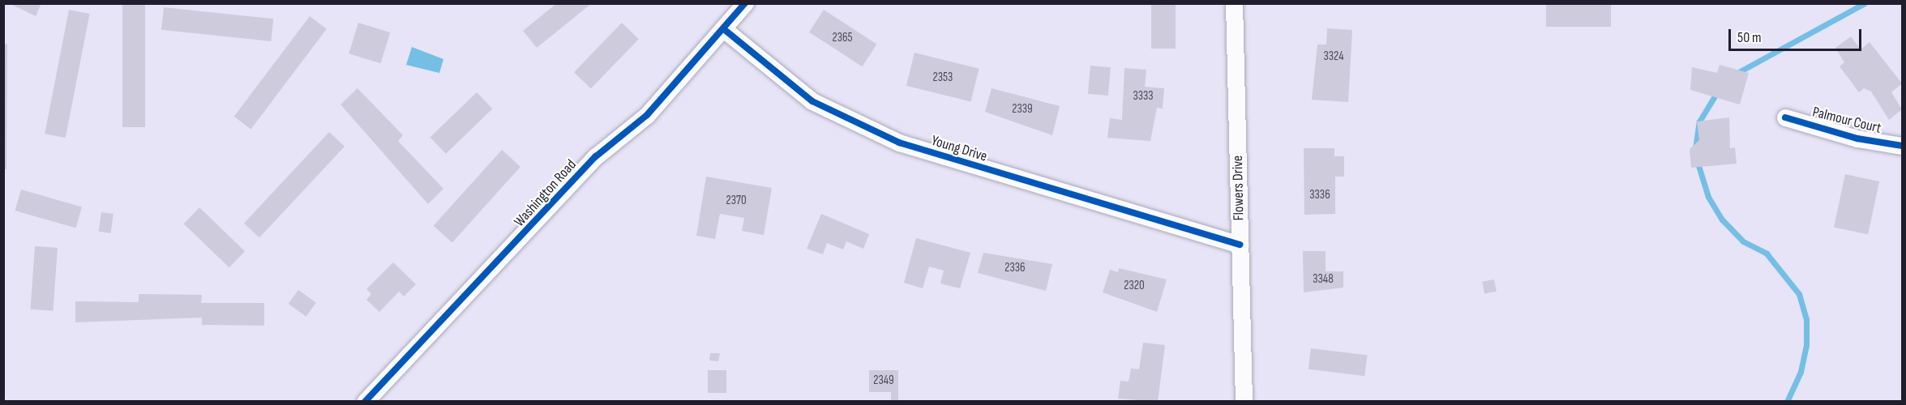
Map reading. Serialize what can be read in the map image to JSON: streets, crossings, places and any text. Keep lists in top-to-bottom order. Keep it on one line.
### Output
{"streets":{"street":["Palmour Court","Young Drive","Flowers Drive","Washington Road"]},"crossings":[["Young Drive","Flowers Drive"],["Young Drive","Washington Road"]],"house_numbers":["2365","3324","2353","3333","2339","3336","2370","2336","3348","2320","2349"],"scale_bar":"50 m"}
